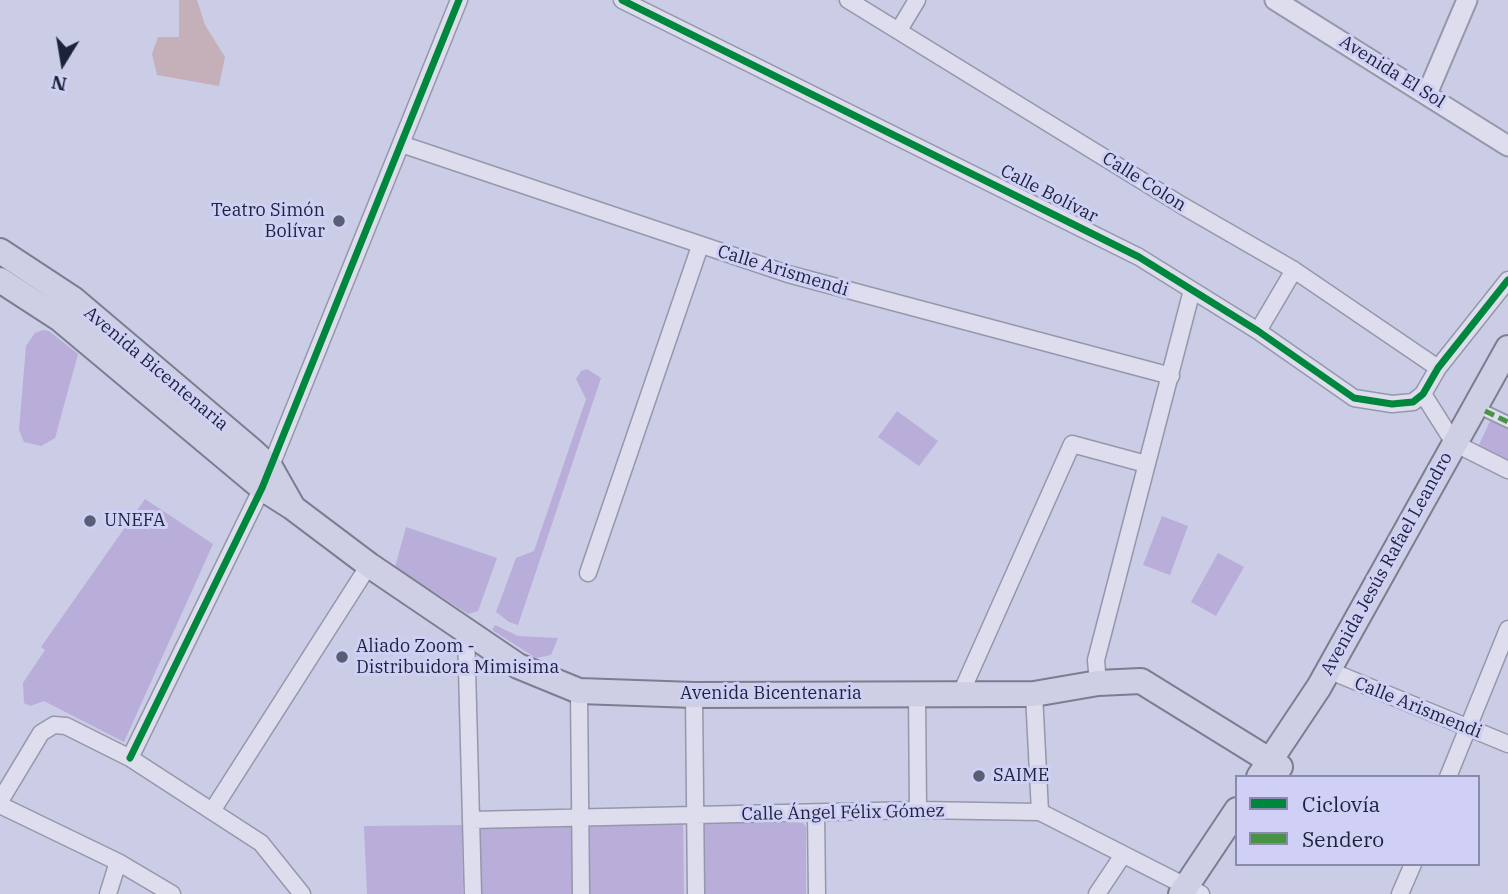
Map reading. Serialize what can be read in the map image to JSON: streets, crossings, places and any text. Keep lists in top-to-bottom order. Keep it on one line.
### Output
{"streets":{"main road":["Avenida Bicentenaria","Avenida Jesús Rafael Leandro"],"street":["Avenida El Sol","Calle Colon","Calle Bolívar","Calle Arismendi","Calle Ángel Félix Gómez"]},"crossings":[["Calle Arismendi","Avenida Jesús Rafael Leandro"],["Avenida Bicentenaria","Avenida Jesús Rafael Leandro"]],"places":["Teatro Simón Bolívar","UNEFA","Aliado Zoom - Distribuidora Mimisima","SAIME"],"legend":["Ciclovía","Sendero"],"north":"bottom"}
